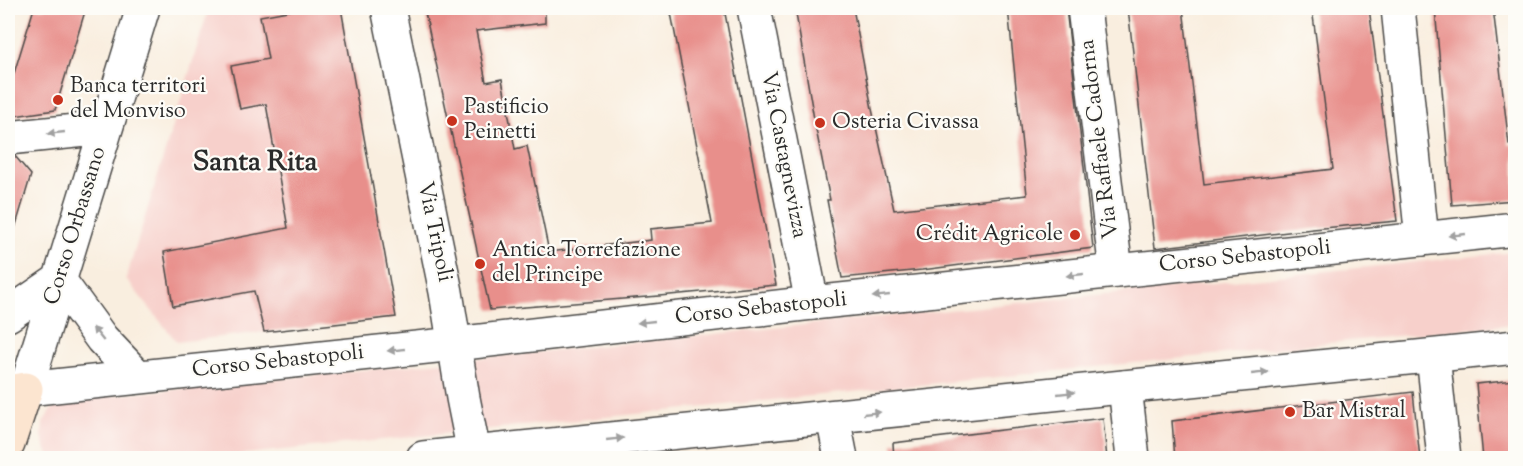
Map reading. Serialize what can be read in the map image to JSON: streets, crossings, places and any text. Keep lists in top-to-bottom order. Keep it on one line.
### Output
{"streets":{"main road":["Corso Orbassano"],"street":["Via Raffaele Cadorna","Via Castagnevizza","Via Tripoli","Corso Sebastopoli"]},"crossings":[["Via Raffaele Cadorna","Corso Sebastopoli"],["Via Castagnevizza","Corso Sebastopoli"],["Corso Orbassano","Corso Sebastopoli"],["Via Tripoli","Corso Sebastopoli"]],"districts":["Santa Rita"],"places":["Banca territori del Monviso","Pastificio Peinetti","Osteria Civassa","Crédit Agricole","Antica Torrefazione del Principe","Bar Mistral"]}
